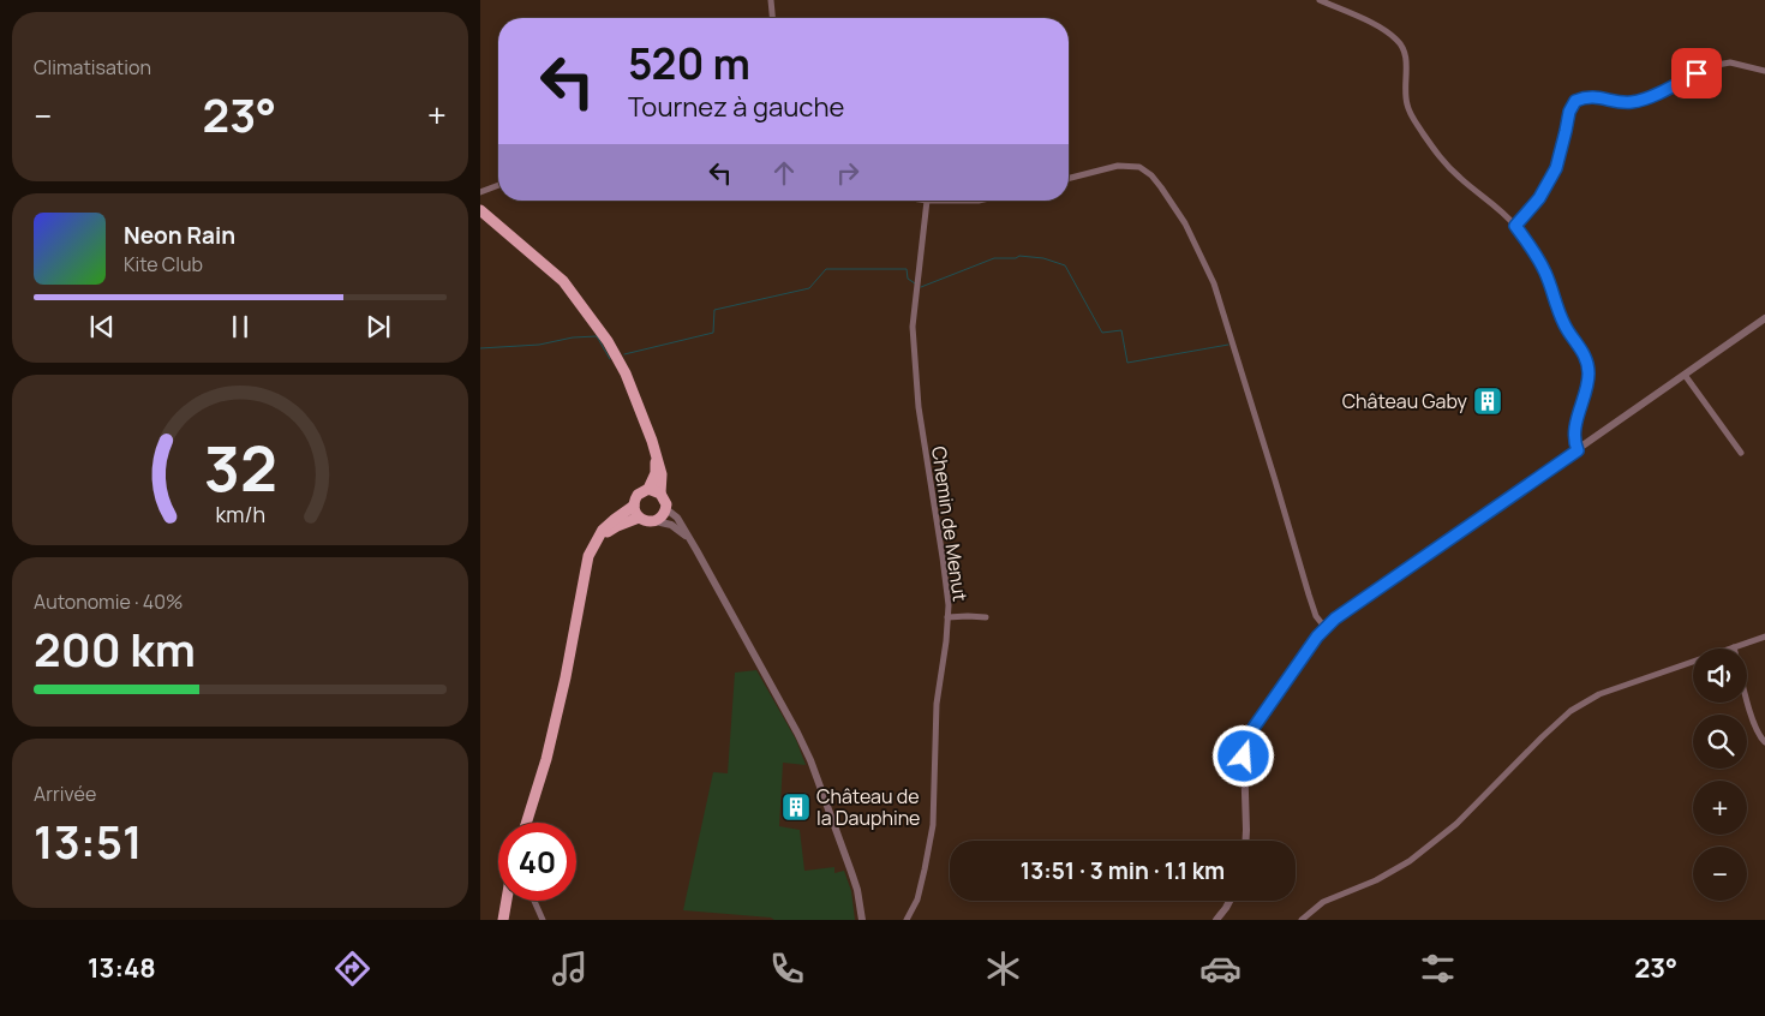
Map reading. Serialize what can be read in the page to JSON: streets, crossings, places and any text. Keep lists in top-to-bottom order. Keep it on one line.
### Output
{"streets":{"street":["Chemin de Menut"]},"places":{"building":["Château Gaby","Château de la Dauphine"]},"page":{"tile":["Climatisation",["Autonomie · 40%","200 km"],["Arrivée","13:51"]],"turn":["520 m","Tournez à gauche"],"heat":["−","23°","+"],"song":["Neon Rain","Kite Club"],"map_buttons":["+","−"],"limit":"40","trip":"13:51 · 3 min · 1.1 km","tabs":["13:48","23°"],"gauge":["32","km/h"]}}
